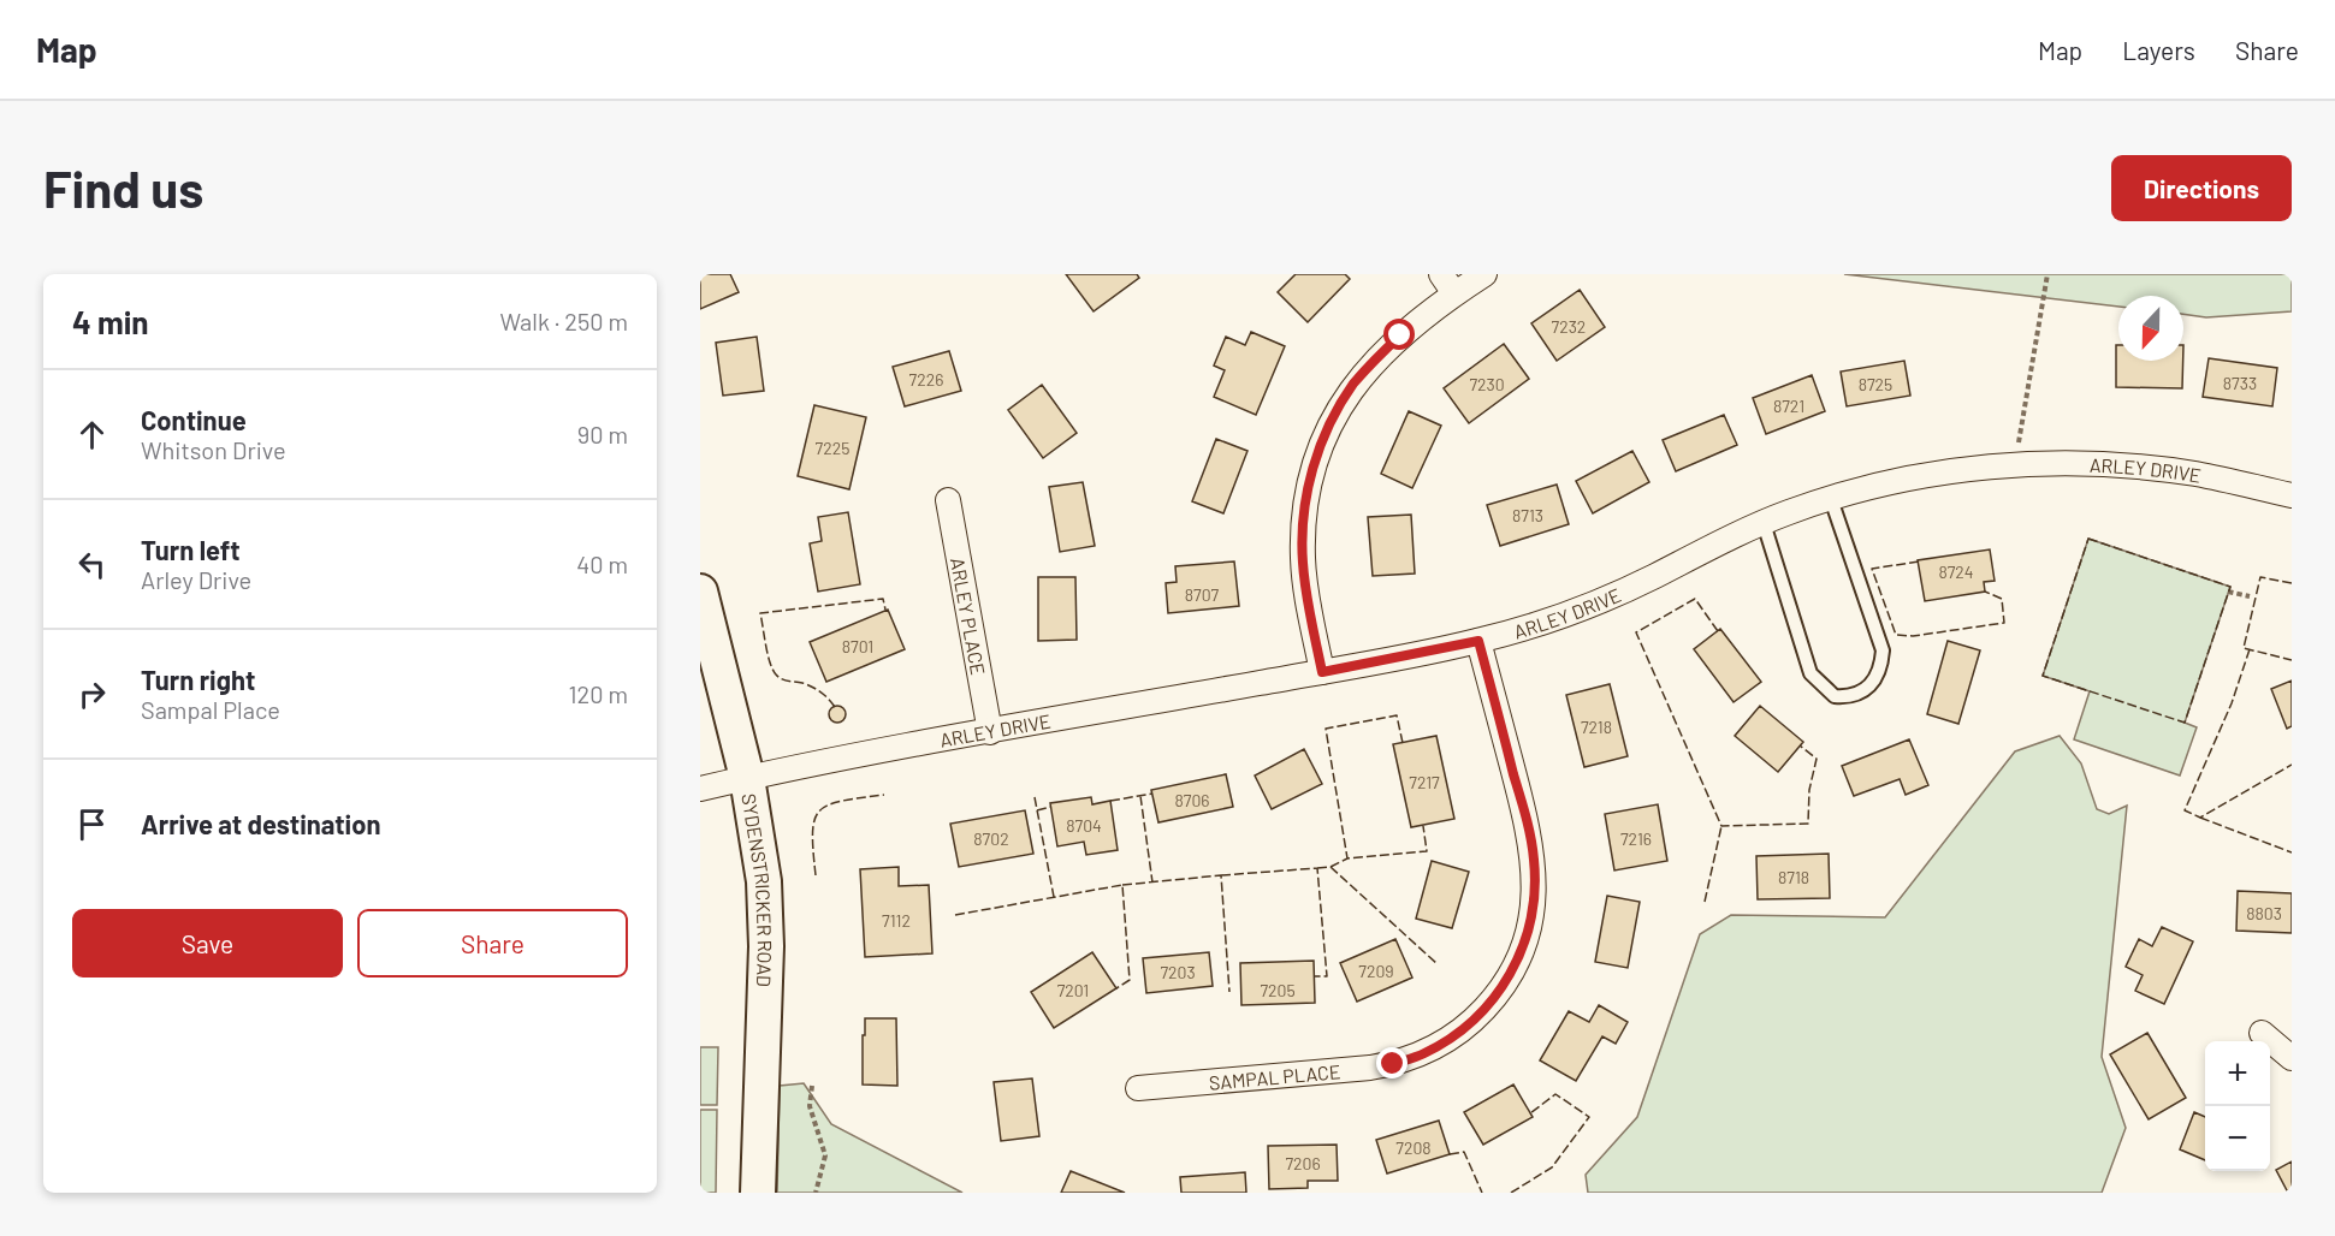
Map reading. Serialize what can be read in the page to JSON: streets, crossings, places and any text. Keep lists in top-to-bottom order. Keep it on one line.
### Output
{"streets":{"main road":["SYDENSTRICKER ROAD"],"street":["ARLEY DRIVE","ARLEY PLACE","SAMPAL PLACE"]},"crossings":[["ARLEY DRIVE","ARLEY PLACE"],["ARLEY DRIVE","SYDENSTRICKER ROAD"],["ARLEY DRIVE","SAMPAL PLACE"]],"house_numbers":["7232","7226","8733","7230","8725","8721","7225","8713","8724","8707","8701","7218","7217","8706","8704","8702","7216","8718","8803","7112","7209","7203","7201","7205","7208","7206"],"north":"bottom","page":{"header":"Map","nav":["Map","Layers","Share"],"buttons":["Directions",["Save","Share"]],"title":"Find us","heading":["4 min","Walk · 250 m"],"list":[["Continue","Whitson Drive","90 m"],["Turn left","Arley Drive","40 m"],["Turn right","Sampal Place","120 m"],"Arrive at destination"],"map_buttons":["+","−"]}}
